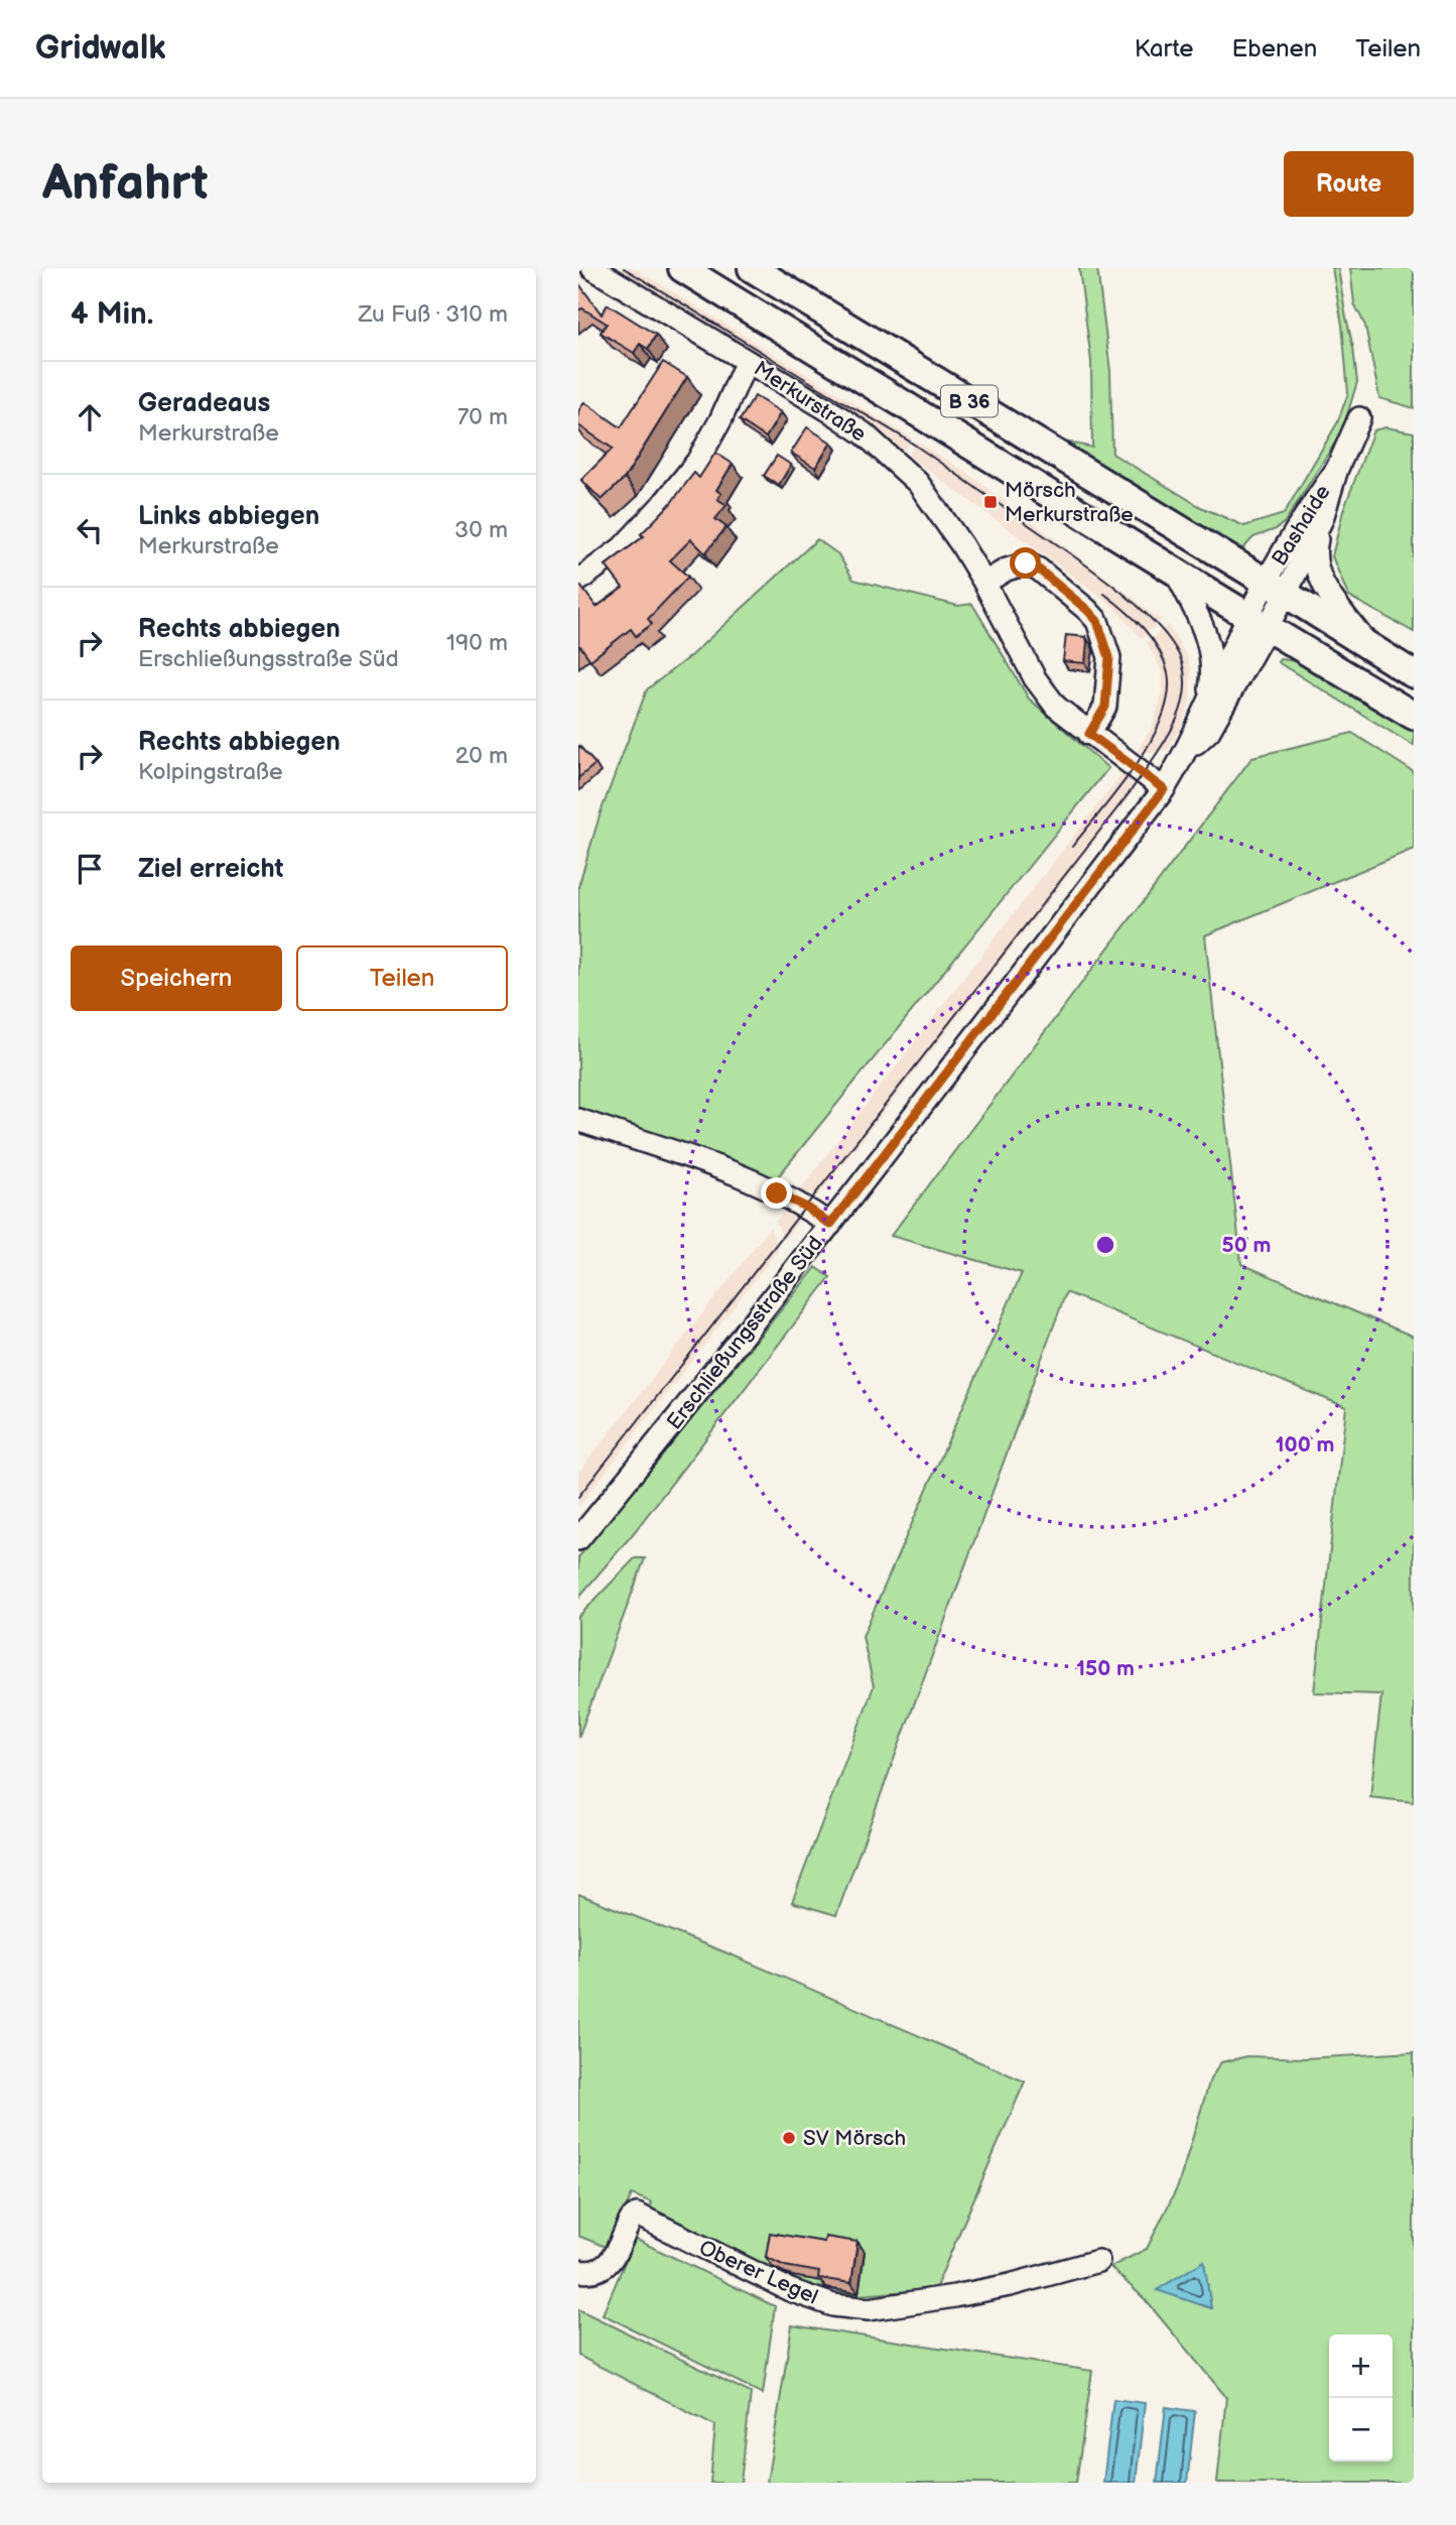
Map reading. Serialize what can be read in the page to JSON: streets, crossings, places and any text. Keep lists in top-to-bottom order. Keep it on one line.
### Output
{"streets":{"main road":["B 36"],"street":["Merkurstraße","Bashaide","Erschließungsstraße Süd","Oberer Legel"]},"crossings":[["Merkurstraße","Erschließungsstraße Süd"],["B 36","Bashaide"],["B 36","Erschließungsstraße Süd"],["Bashaide","Erschließungsstraße Süd"]],"places":{"transit":["Mörsch Merkurstraße"],"other":["SV Mörsch"]},"page":{"header":"Gridwalk","nav":["Karte","Ebenen","Teilen"],"buttons":["Route",["Speichern","Teilen"]],"title":"Anfahrt","heading":["4 Min.","Zu Fuß · 310 m"],"list":[["Geradeaus","Merkurstraße","70 m"],["Links abbiegen","Merkurstraße","30 m"],["Rechts abbiegen","Erschließungsstraße Süd","190 m"],["Rechts abbiegen","Kolpingstraße","20 m"],"Ziel erreicht"],"map_buttons":["+","−"]},"rings":["50 m","100 m","150 m"]}
